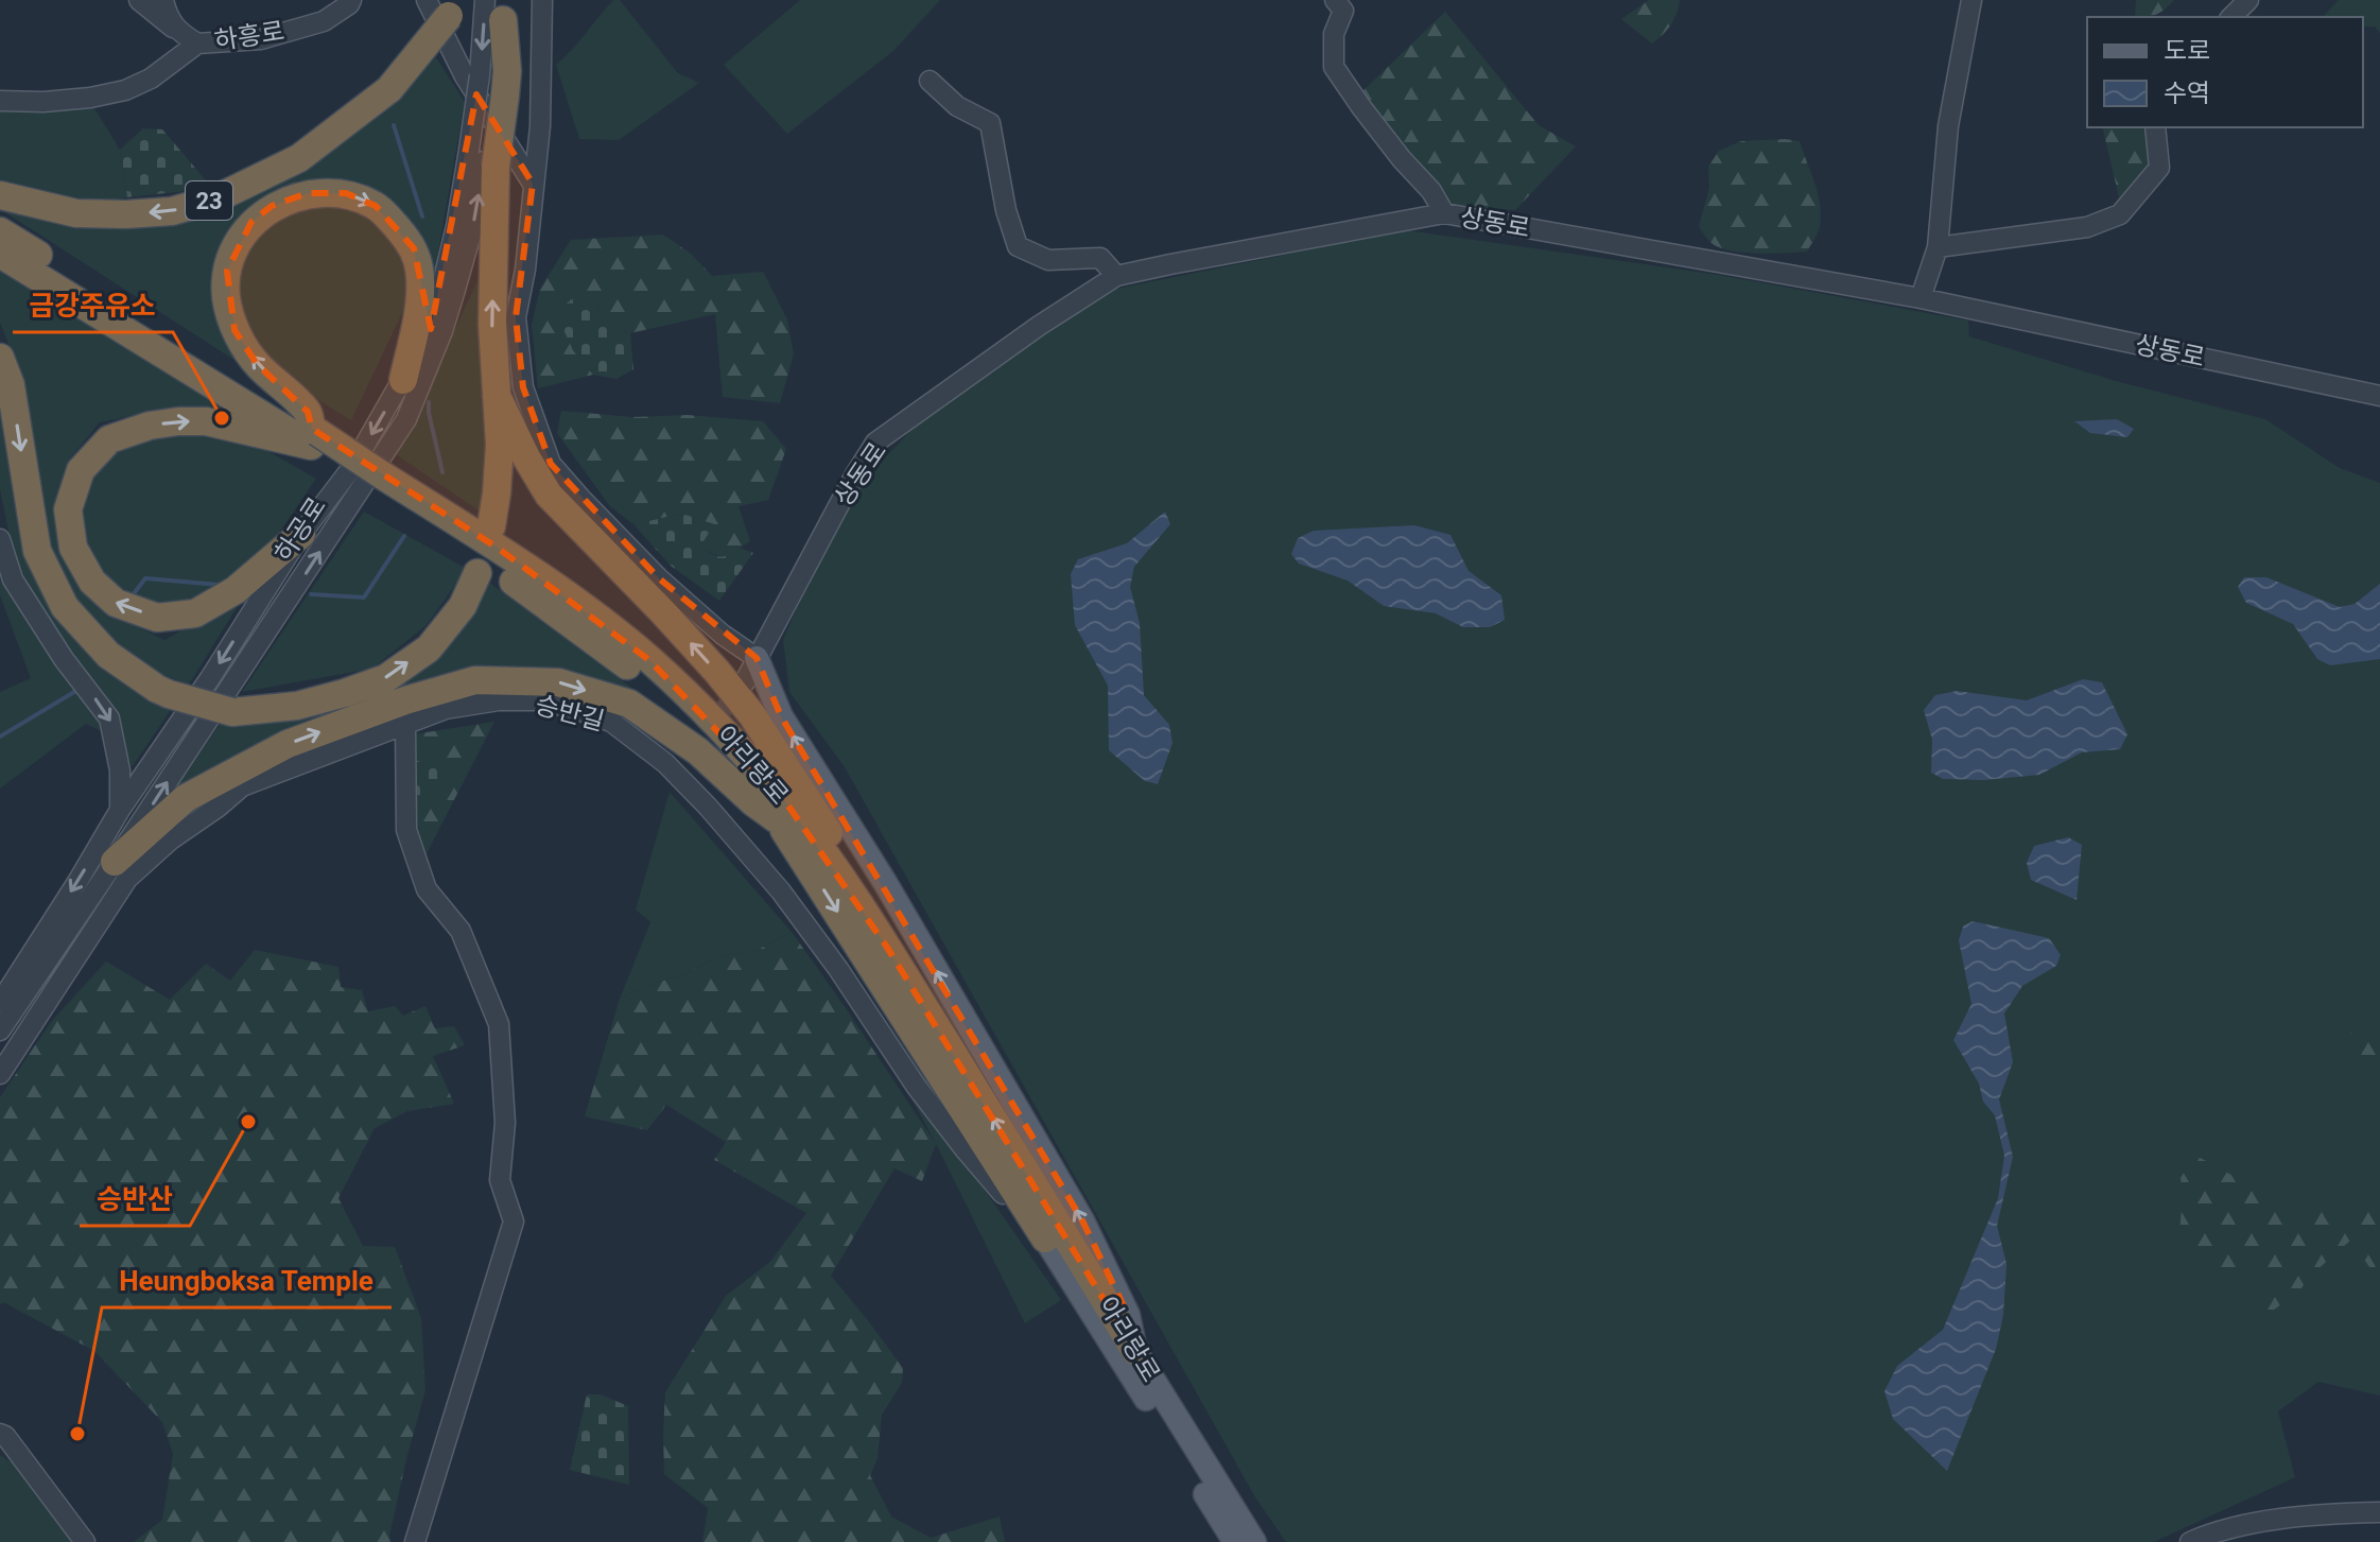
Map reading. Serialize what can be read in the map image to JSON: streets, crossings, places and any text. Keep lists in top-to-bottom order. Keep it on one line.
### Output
{"streets":{"highway":["23","아리랑로"],"street":["하흥로","상동로","하공로","승반길"]},"crossings":[["승반길","아리랑로"]],"places":["금강주유소","승반산","Heungboksa Temple"],"legend":["도로","수역"]}
